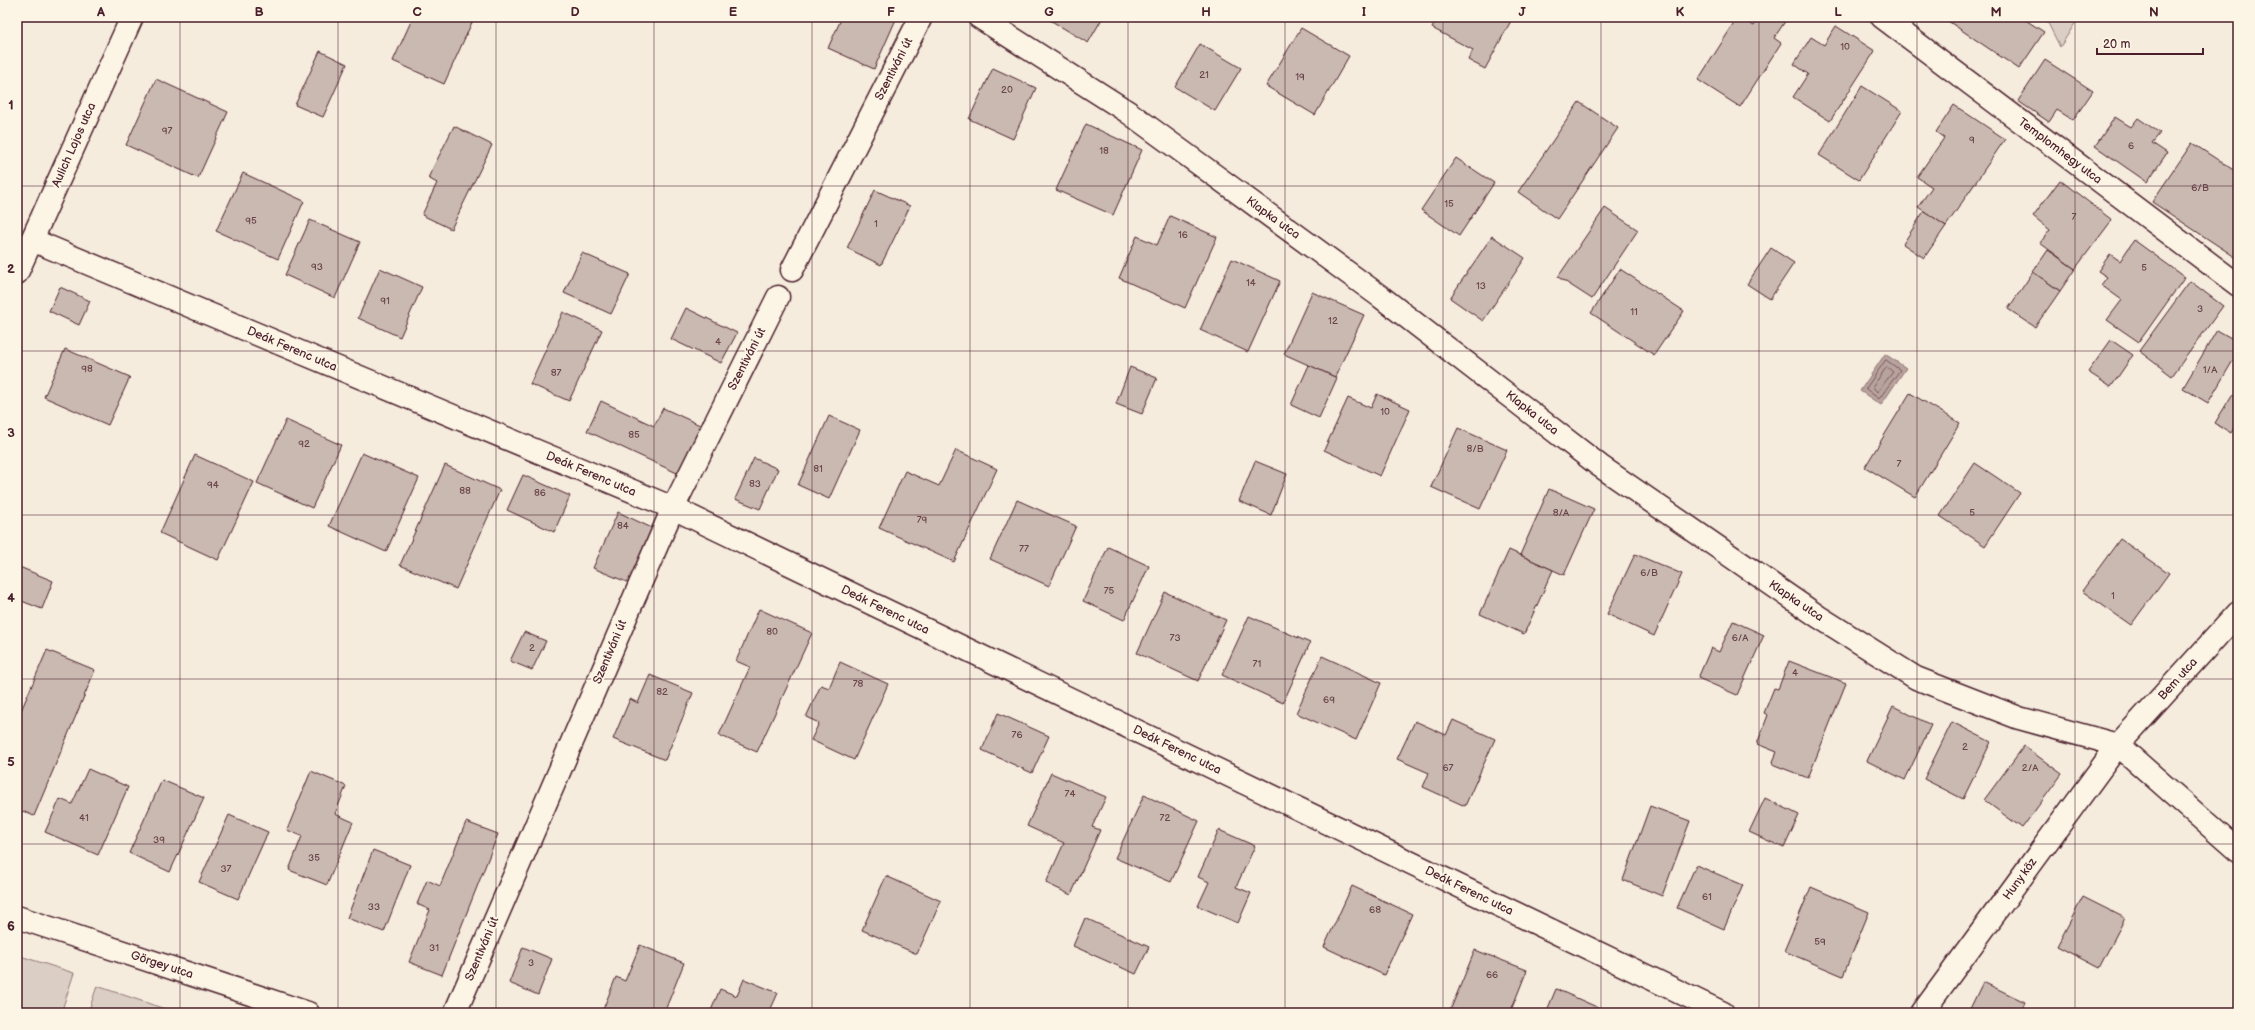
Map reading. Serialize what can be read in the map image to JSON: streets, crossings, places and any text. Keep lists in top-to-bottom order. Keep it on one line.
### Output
{"streets":{"street":["Szentiváni út","Aulich Lajos utca","Templomhegy utca","Klapka utca","Deák Ferenc utca","Bem utca","Huny köz","Görgey utca"]},"crossings":[["Szentiváni út","Deák Ferenc utca"],["Aulich Lajos utca","Deák Ferenc utca"],["Klapka utca","Bem utca"],["Klapka utca","Huny köz"],["Bem utca","Huny köz"]],"house_numbers":["10","21","19","20","97","9","6","18","6/B","15","7","95","1","16","93","5","14","13","91","3","11","12","4","98","1/A","87","10","85","92","8/B","7","81","83","94","88","86","8/A","5","79","84","77","6/B","75","1","80","73","6/A","2","71","4","78","82","69","76","2","67","2/A","74","41","72","39","35","37","61","33","68","59","31","3","66"],"scale_bar":"20 m","grid":{"columns":["A","B","C","D","E","F","G","H","I","J","K","L","M","N"],"rows":["1","2","3","4","5","6"]}}
